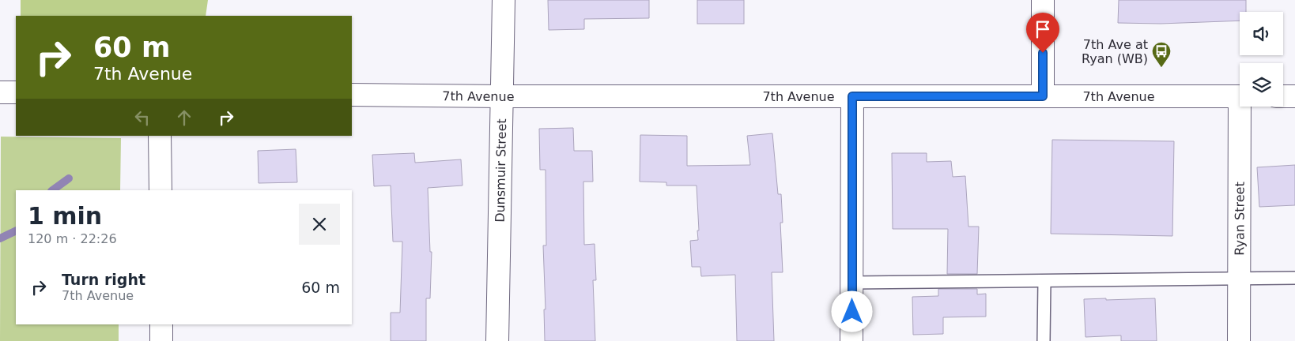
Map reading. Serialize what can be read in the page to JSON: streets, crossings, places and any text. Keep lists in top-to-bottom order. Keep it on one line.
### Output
{"streets":{"street":["7th Avenue","Dunsmuir Street","Ryan Street"]},"crossings":[["7th Avenue","Dunsmuir Street"]],"places":{"bus stop":["7th Ave at Ryan (WB)"]},"page":{"turn":["60 m","7th Avenue"],"heading":["1 min","120 m · 22:26"],"list":[{"name":"Turn right","note":"7th Avenue","value":"60 m"}]}}
